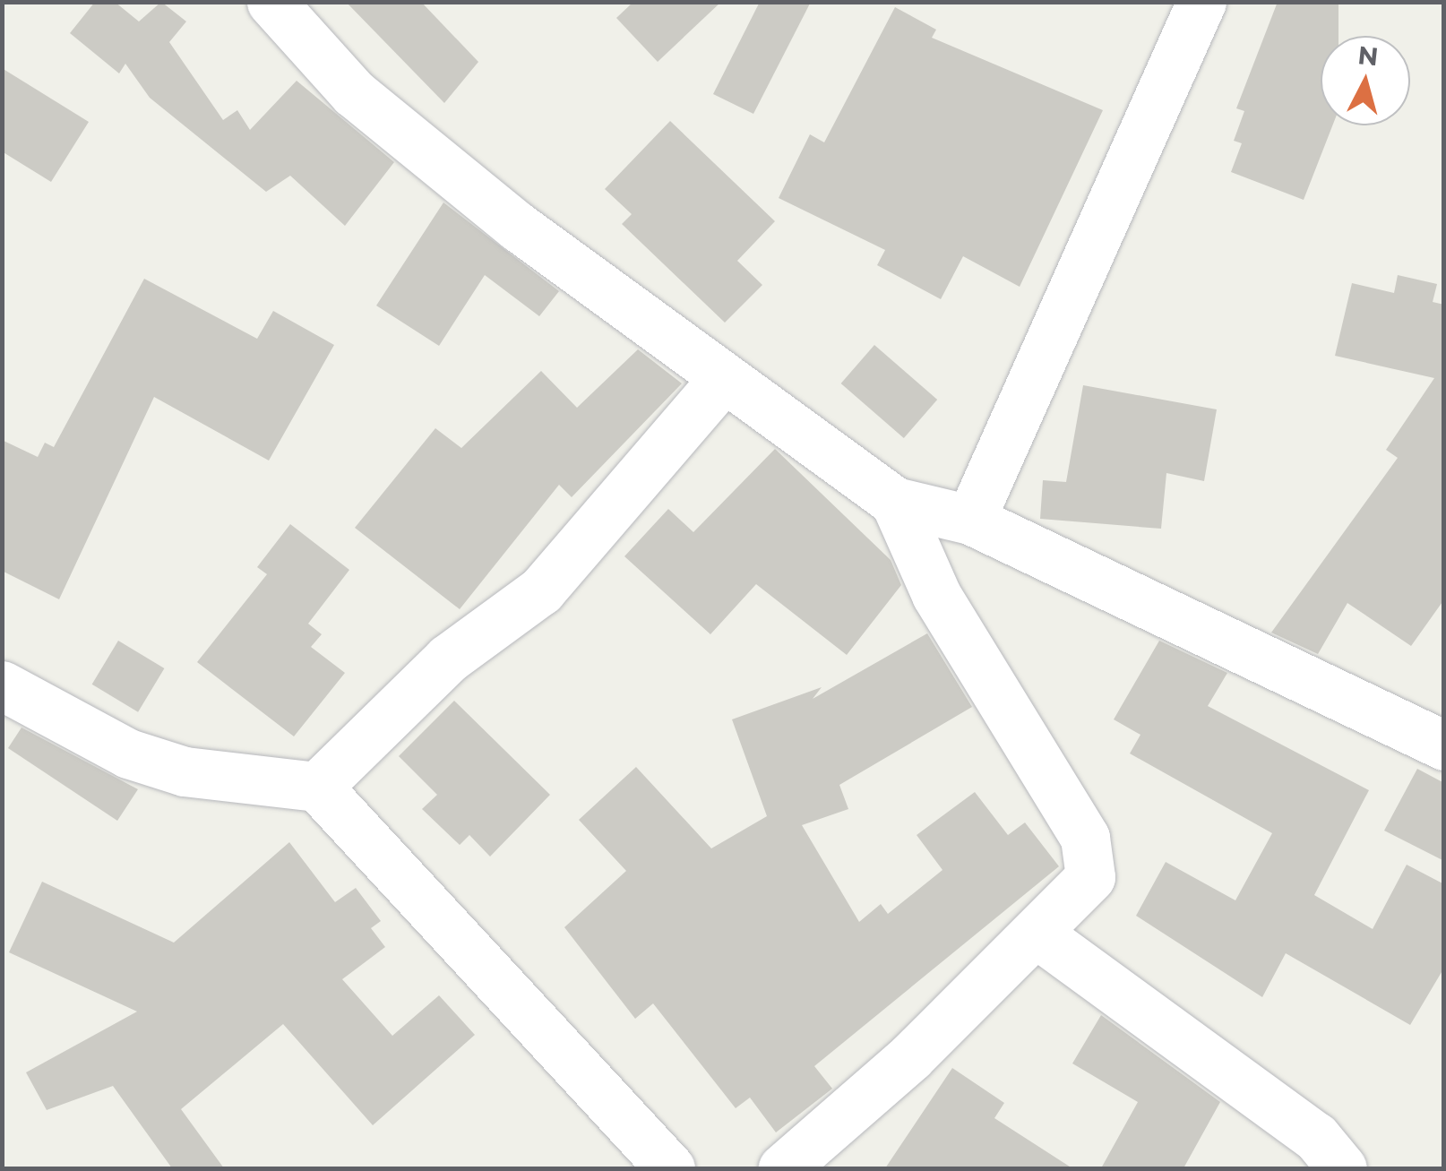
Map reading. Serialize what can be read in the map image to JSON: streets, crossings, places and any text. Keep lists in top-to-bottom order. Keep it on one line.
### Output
{"north":"top"}
